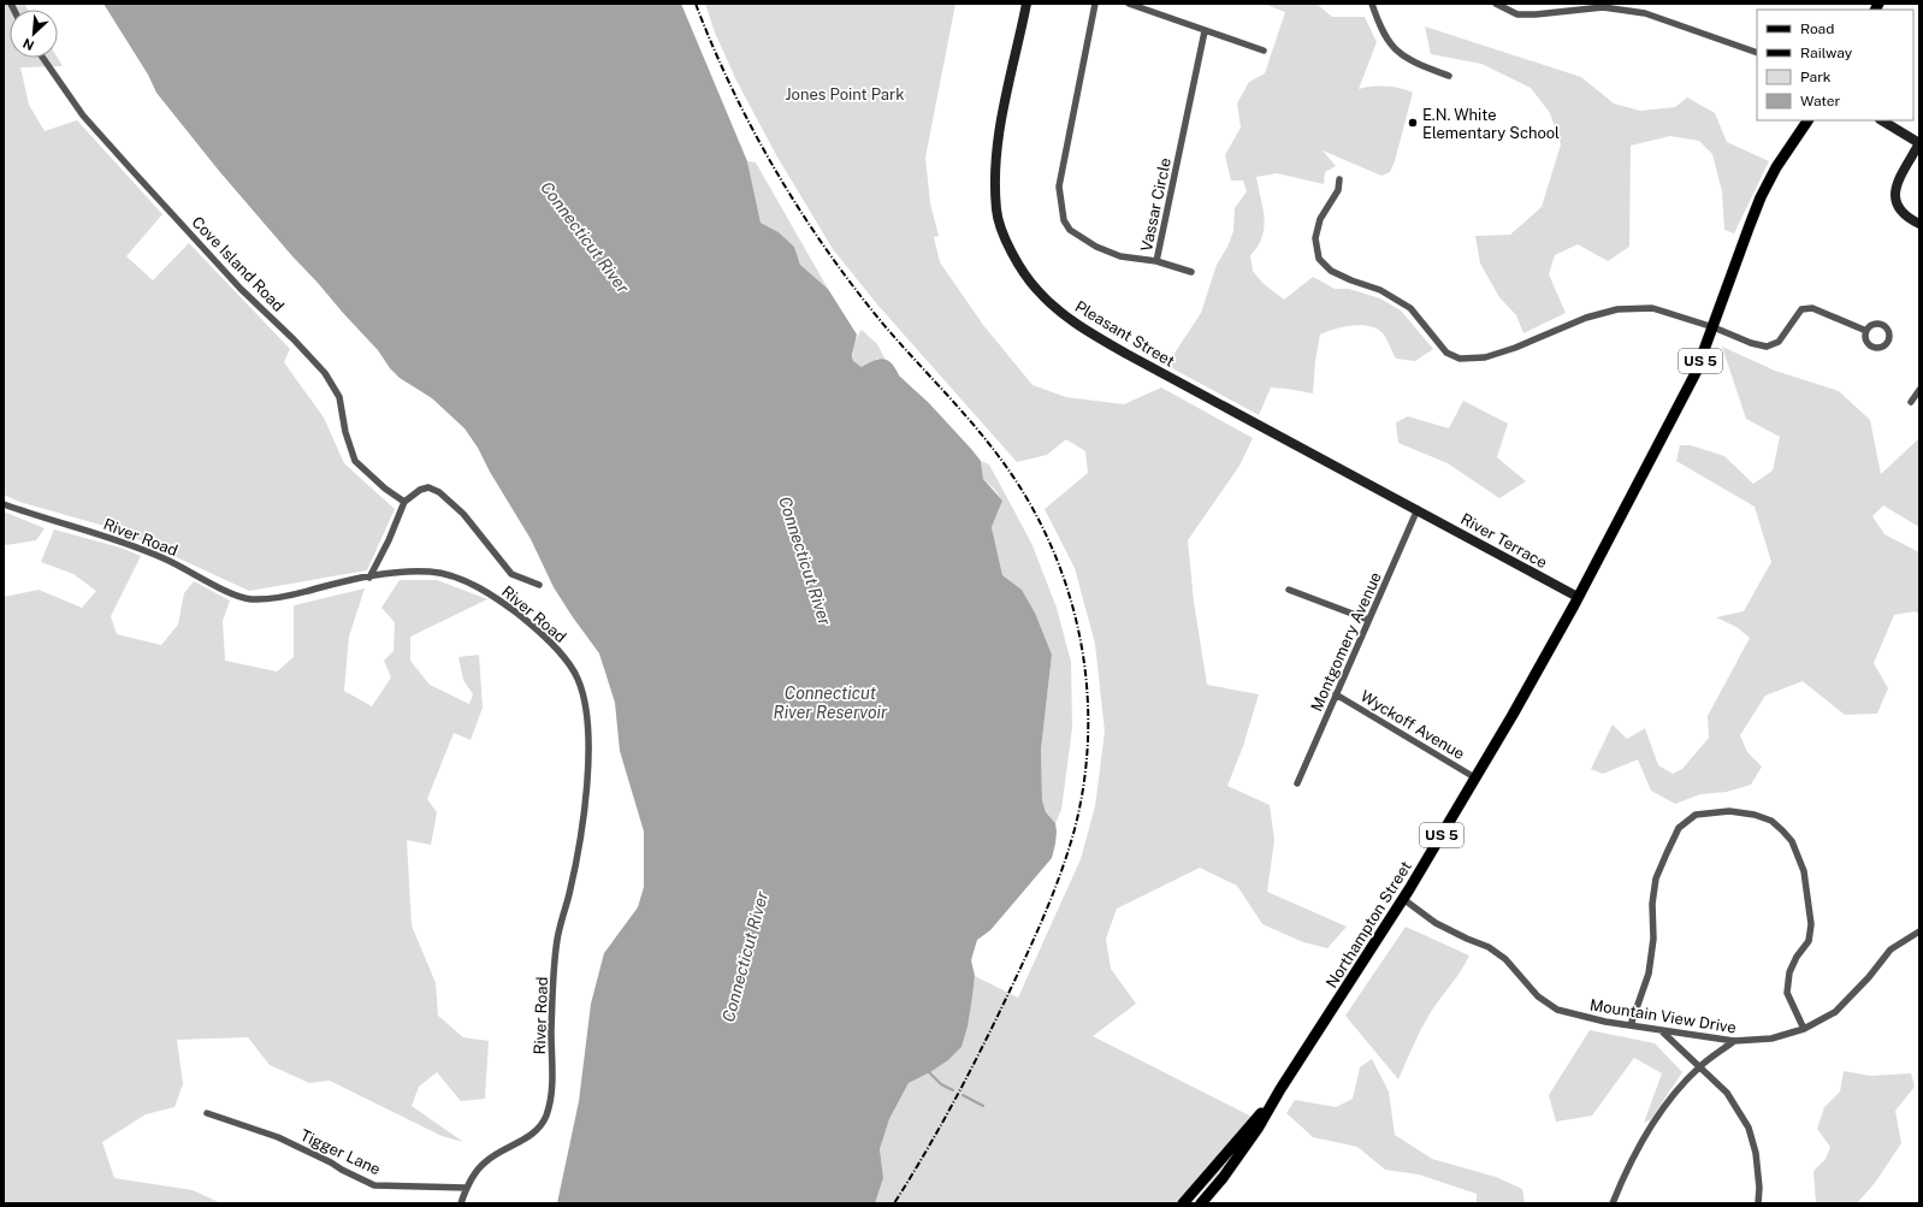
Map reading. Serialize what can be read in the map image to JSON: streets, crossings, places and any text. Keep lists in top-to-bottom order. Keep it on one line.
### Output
{"streets":{"main road":["US 5","Northampton Street"],"street":["Vassar Circle","Cove Island Road","Pleasant Street","River Road","River Terrace","Montgomery Avenue","Wyckoff Avenue","Mountain View Drive","Tigger Lane"]},"crossings":[["Pleasant Street","River Terrace"],["Pleasant Street","Montgomery Avenue"],["US 5","River Terrace"],["US 5","Northampton Street"],["River Road","Tigger Lane"],["River Terrace","Montgomery Avenue"],["River Terrace","Northampton Street"],["Montgomery Avenue","Wyckoff Avenue"],["Wyckoff Avenue","Northampton Street"],["Northampton Street","Mountain View Drive"]],"water":["Connecticut River","Connecticut River Reservoir"],"parks":["Jones Point Park"],"places":["E.N. White Elementary School"],"legend":["Road","Railway","Park","Water"],"north":"bottom left"}
